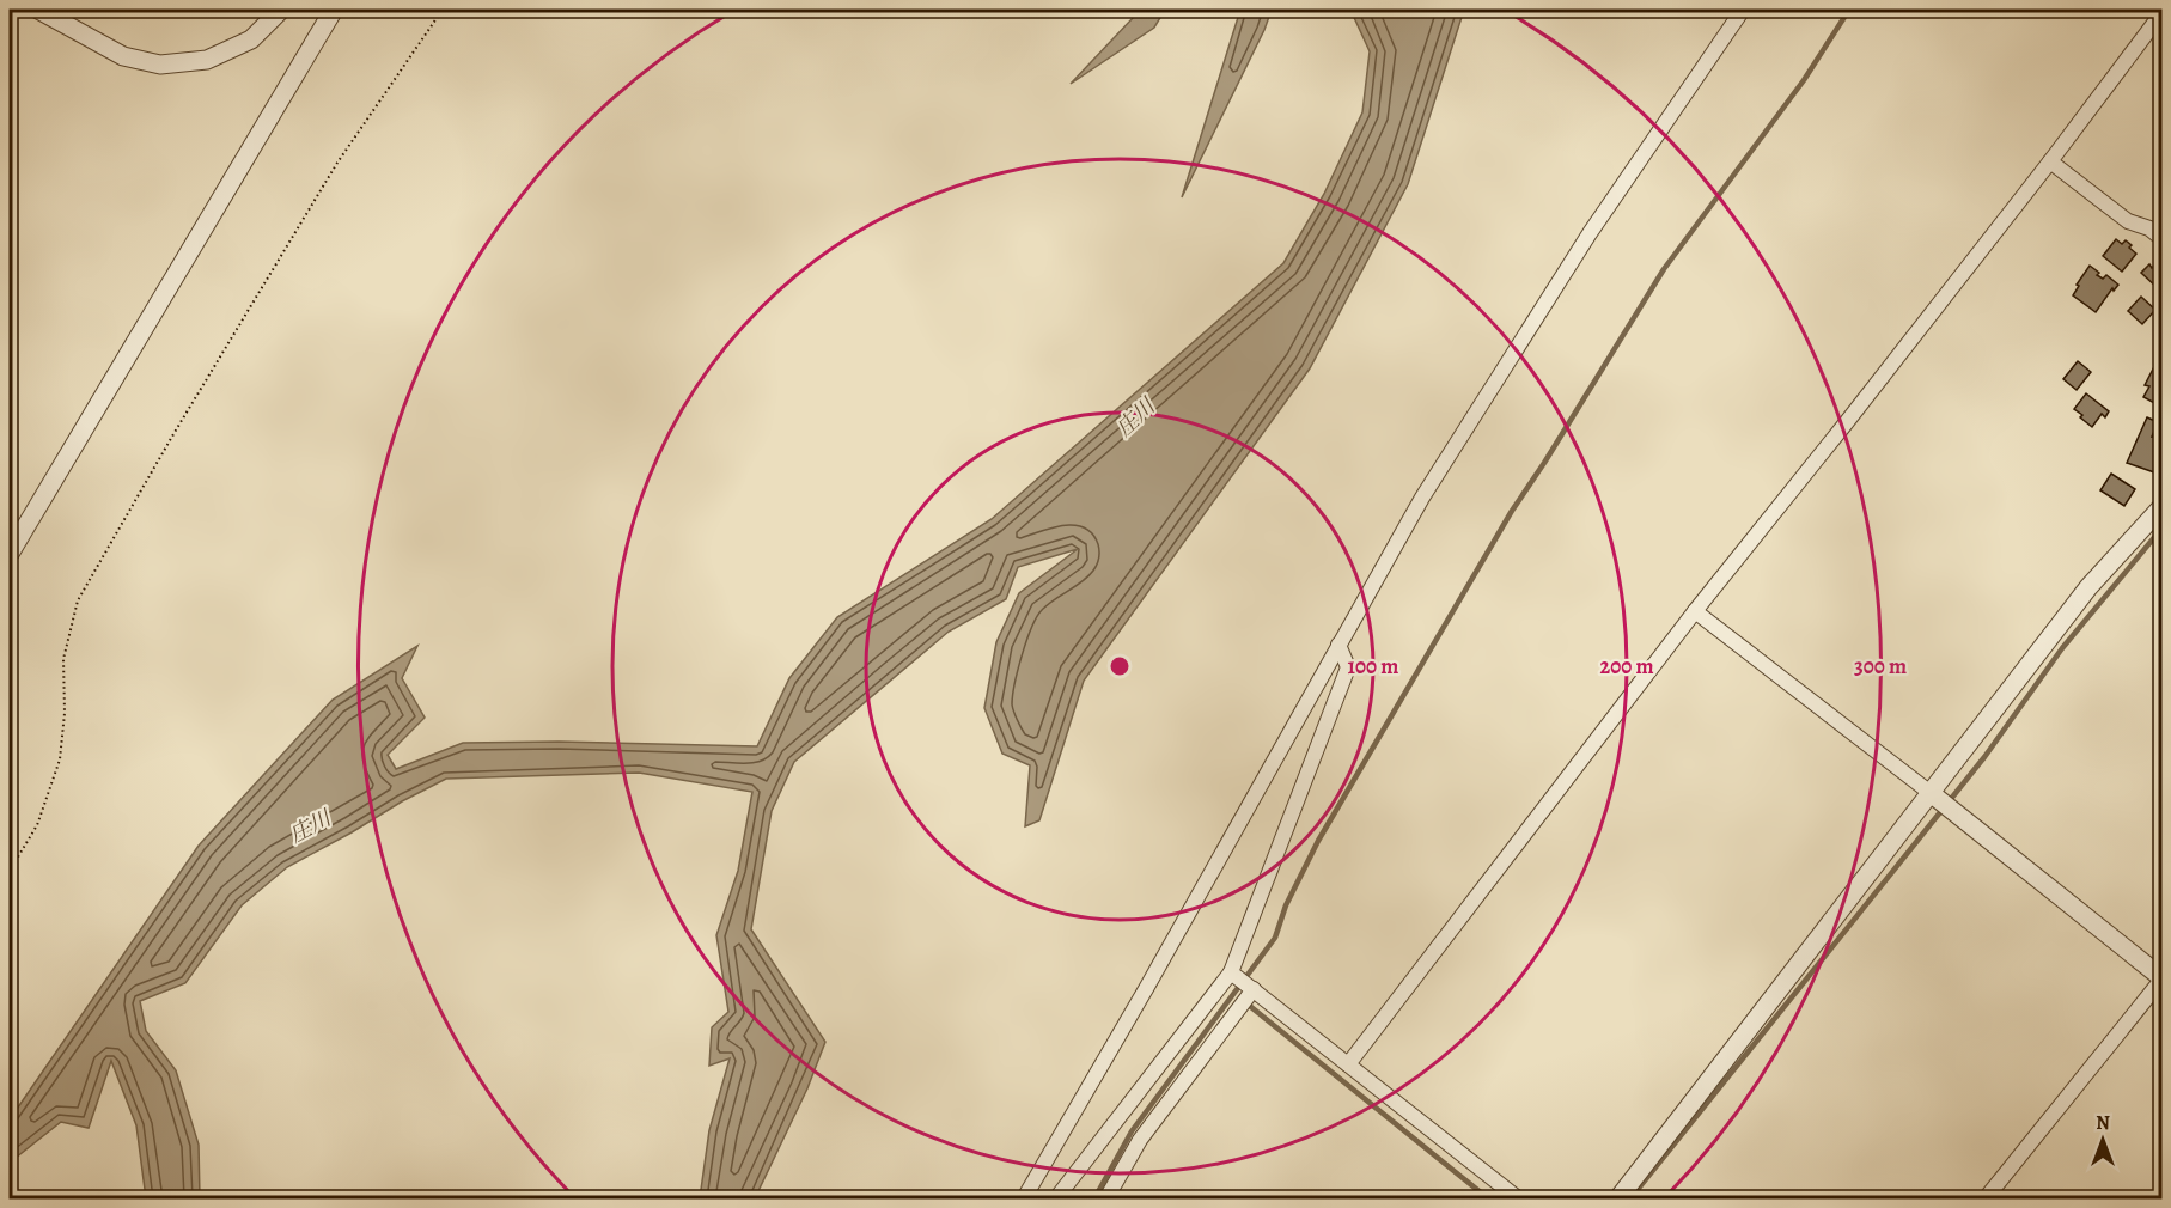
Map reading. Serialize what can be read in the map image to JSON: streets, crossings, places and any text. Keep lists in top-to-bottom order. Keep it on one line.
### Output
{"water":["庄川"],"north":"top","rings":["100 m","200 m","300 m"]}
